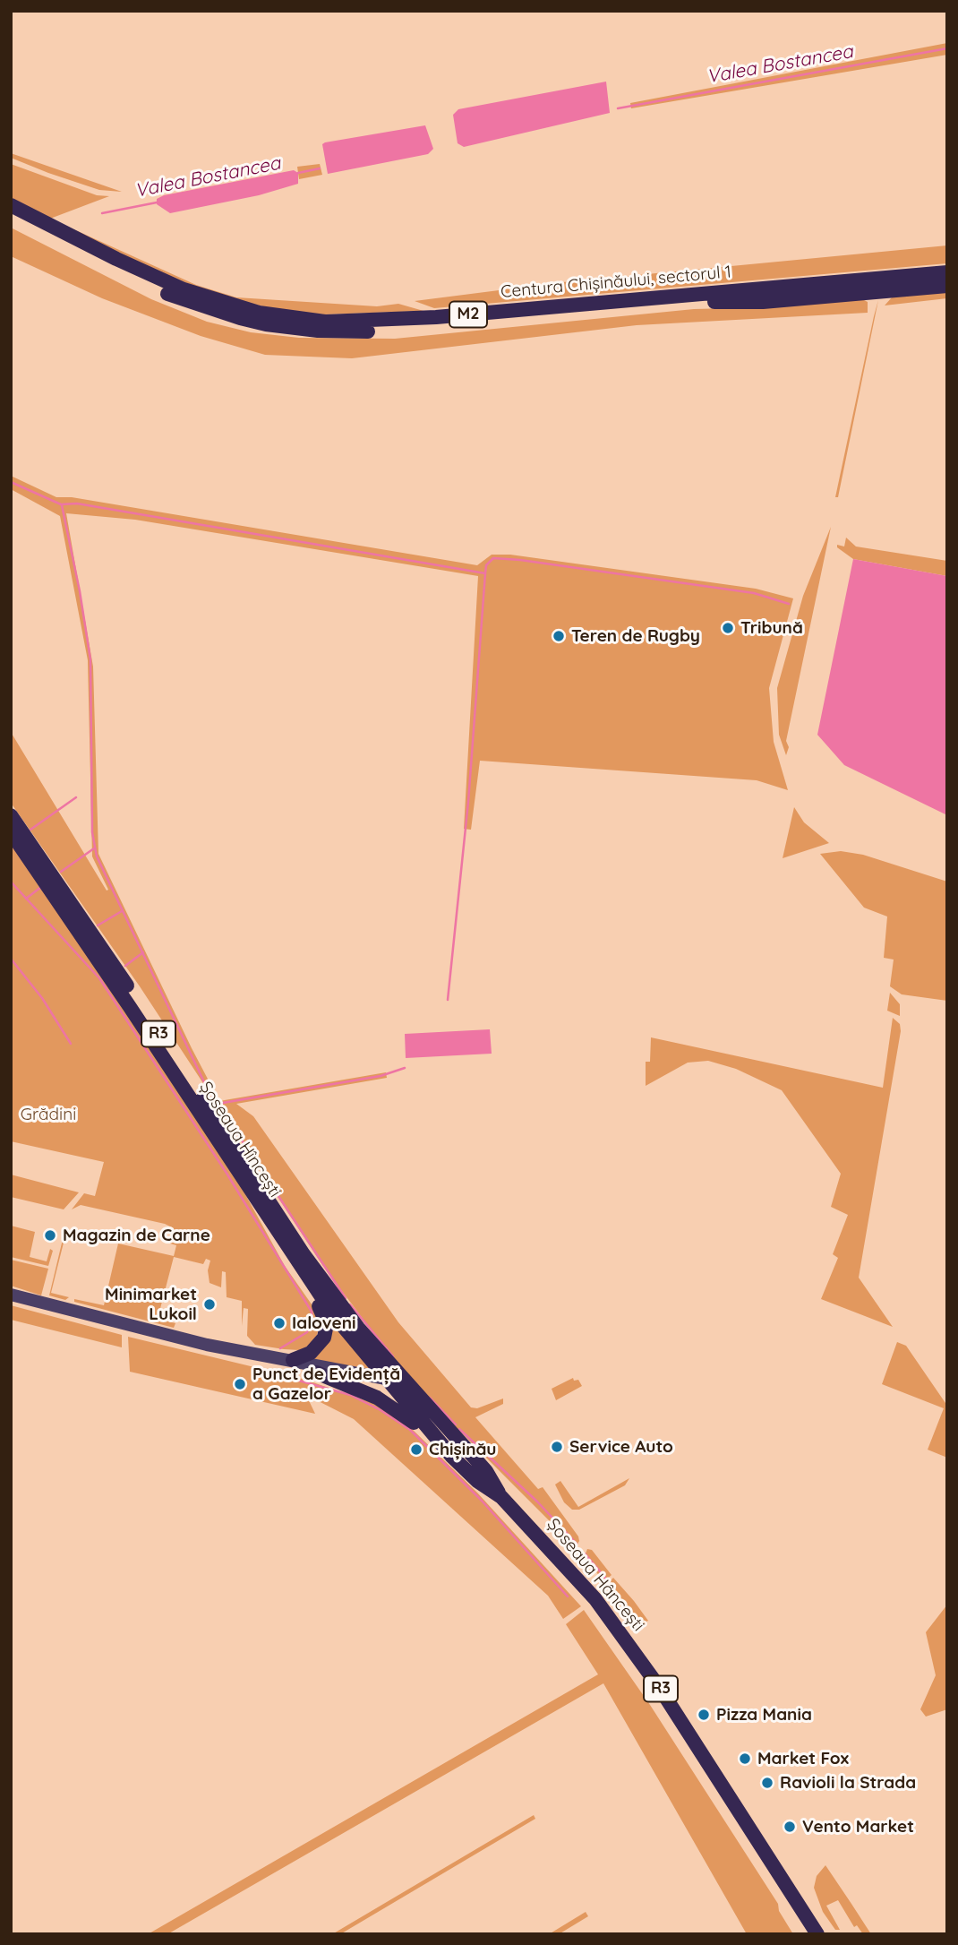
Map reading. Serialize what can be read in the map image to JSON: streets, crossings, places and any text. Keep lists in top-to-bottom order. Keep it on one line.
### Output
{"streets":{"highway":["Centura Chișinăului, sectorul 1","M2","R3","Șoseaua Hîncești","Șoseaua Hâncești"]},"crossings":[["R3","Șoseaua Hîncești"],["R3","Șoseaua Hâncești"],["Șoseaua Hîncești","Șoseaua Hâncești"]],"water":["Valea Bostancea"],"parks":["Grădini"],"places":["Tribună","Teren de Rugby","Magazin de Carne","Minimarket Lukoil","Ialoveni","Punct de Evidență a Gazelor","Service Auto","Chișinău","Pizza Mania","Market Fox","Ravioli la Strada","Vento Market"]}
